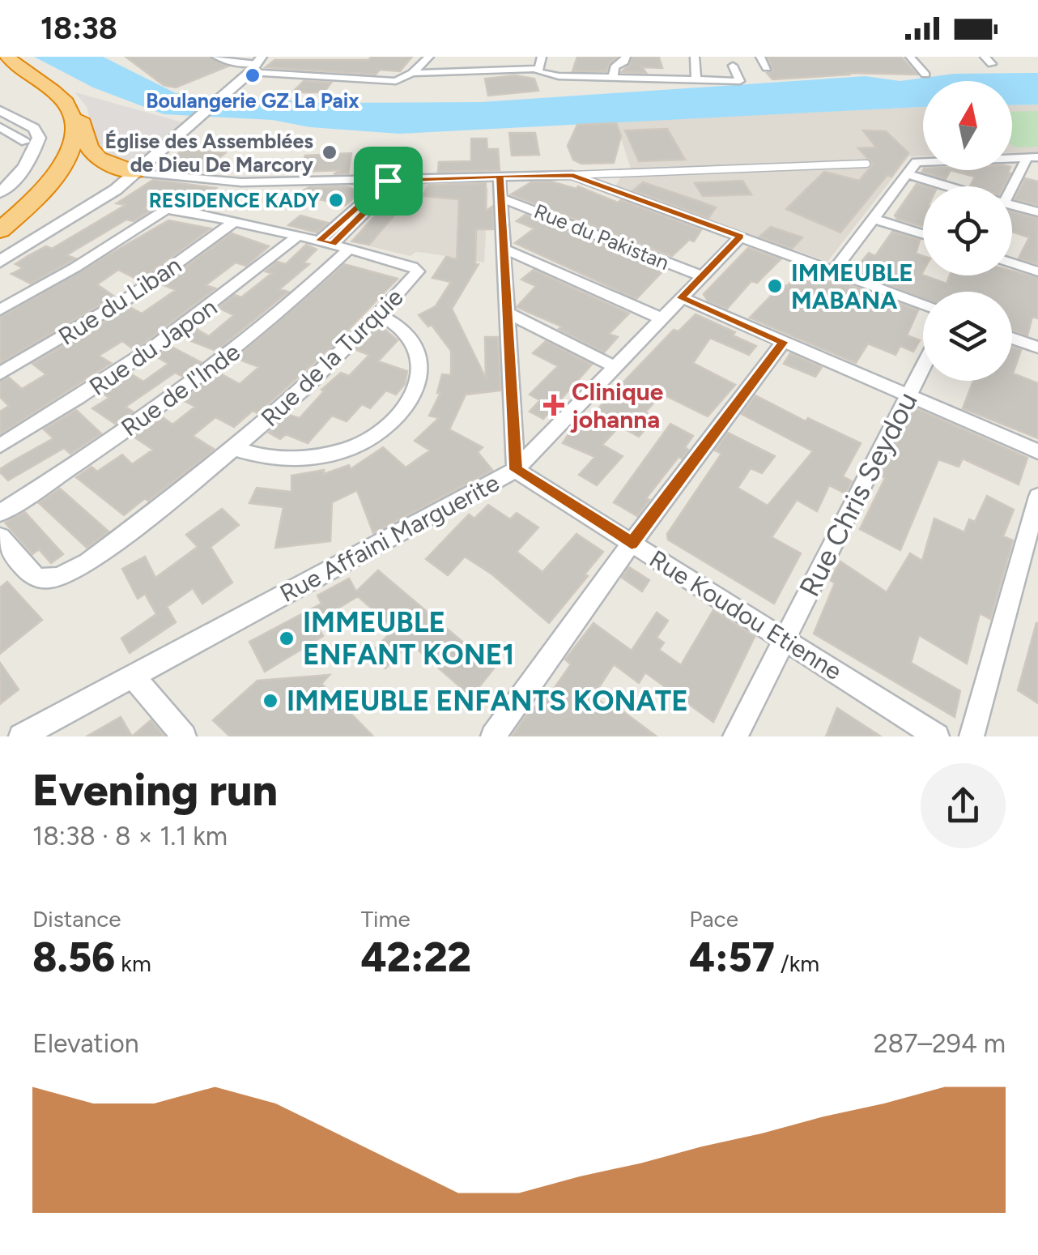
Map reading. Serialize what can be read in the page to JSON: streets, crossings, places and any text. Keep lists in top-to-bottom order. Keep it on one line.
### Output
{"streets":{"street":["Rue du Pakistan","Rue du Liban","Rue du Japon","Rue de la Turquie","Rue de l'Inde","Rue Chris Seydou","Rue Affaini Marguerite","Rue Koudou Etienne"]},"crossings":[["Rue du Pakistan","Rue Affaini Marguerite"],["Rue du Liban","Rue de la Turquie"],["Rue du Japon","Rue de la Turquie"],["Rue de la Turquie","Rue de l'Inde"],["Rue Chris Seydou","Rue Koudou Etienne"],["Rue Affaini Marguerite","Rue Koudou Etienne"]],"places":{"other":["Boulangerie GZ La Paix","Église des Assemblées de Dieu De Marcory","RESIDENCE KADY","IMMEUBLE MABANA","IMMEUBLE ENFANT KONE1","IMMEUBLE ENFANTS KONATE"],"health":["Clinique johanna"]},"north":"top","page":{"status":"18:38","heading":["Evening run","18:38 · 8 × 1.1 km"],"stats":[["Distance","8.56 km"],["Time","42:22"],["Pace","4:57 /km"]],"chart":["Elevation","287–294 m"]}}
